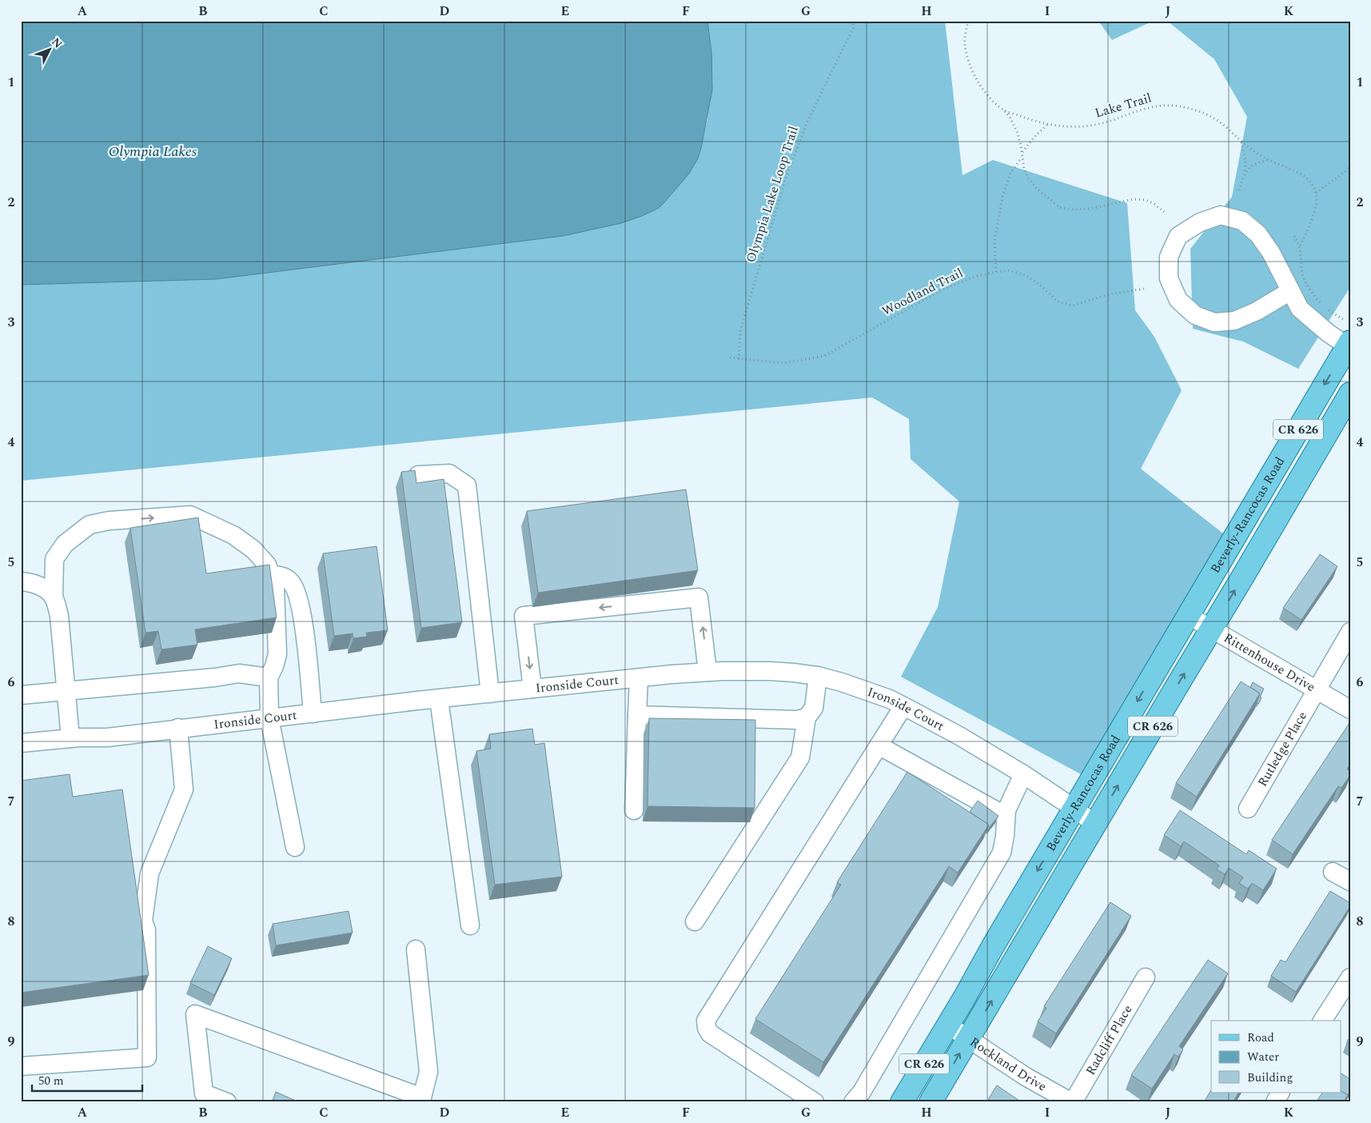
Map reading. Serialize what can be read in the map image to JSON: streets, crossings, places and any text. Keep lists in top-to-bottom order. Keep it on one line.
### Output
{"streets":{"main road":["CR 626","Beverly-Rancocas Road"],"street":["Rittenhouse Drive","Ironside Court","Rutledge Place","Radcliff Place","Rockland Drive"],"path":["Lake Trail","Olympia Lake Loop Trail","Woodland Trail"]},"crossings":[["Olympia Lake Loop Trail","Woodland Trail"],["Beverly-Rancocas Road","Rittenhouse Drive"],["Beverly-Rancocas Road","Ironside Court"],["Beverly-Rancocas Road","Rockland Drive"],["Rittenhouse Drive","Rutledge Place"],["Radcliff Place","Rockland Drive"]],"water":["Olympia Lakes"],"legend":["Road","Water","Building"],"scale_bar":"50 m","north":"top right","grid":{"columns":["A","B","C","D","E","F","G","H","I","J","K"],"rows":["1","2","3","4","5","6","7","8","9"]}}
